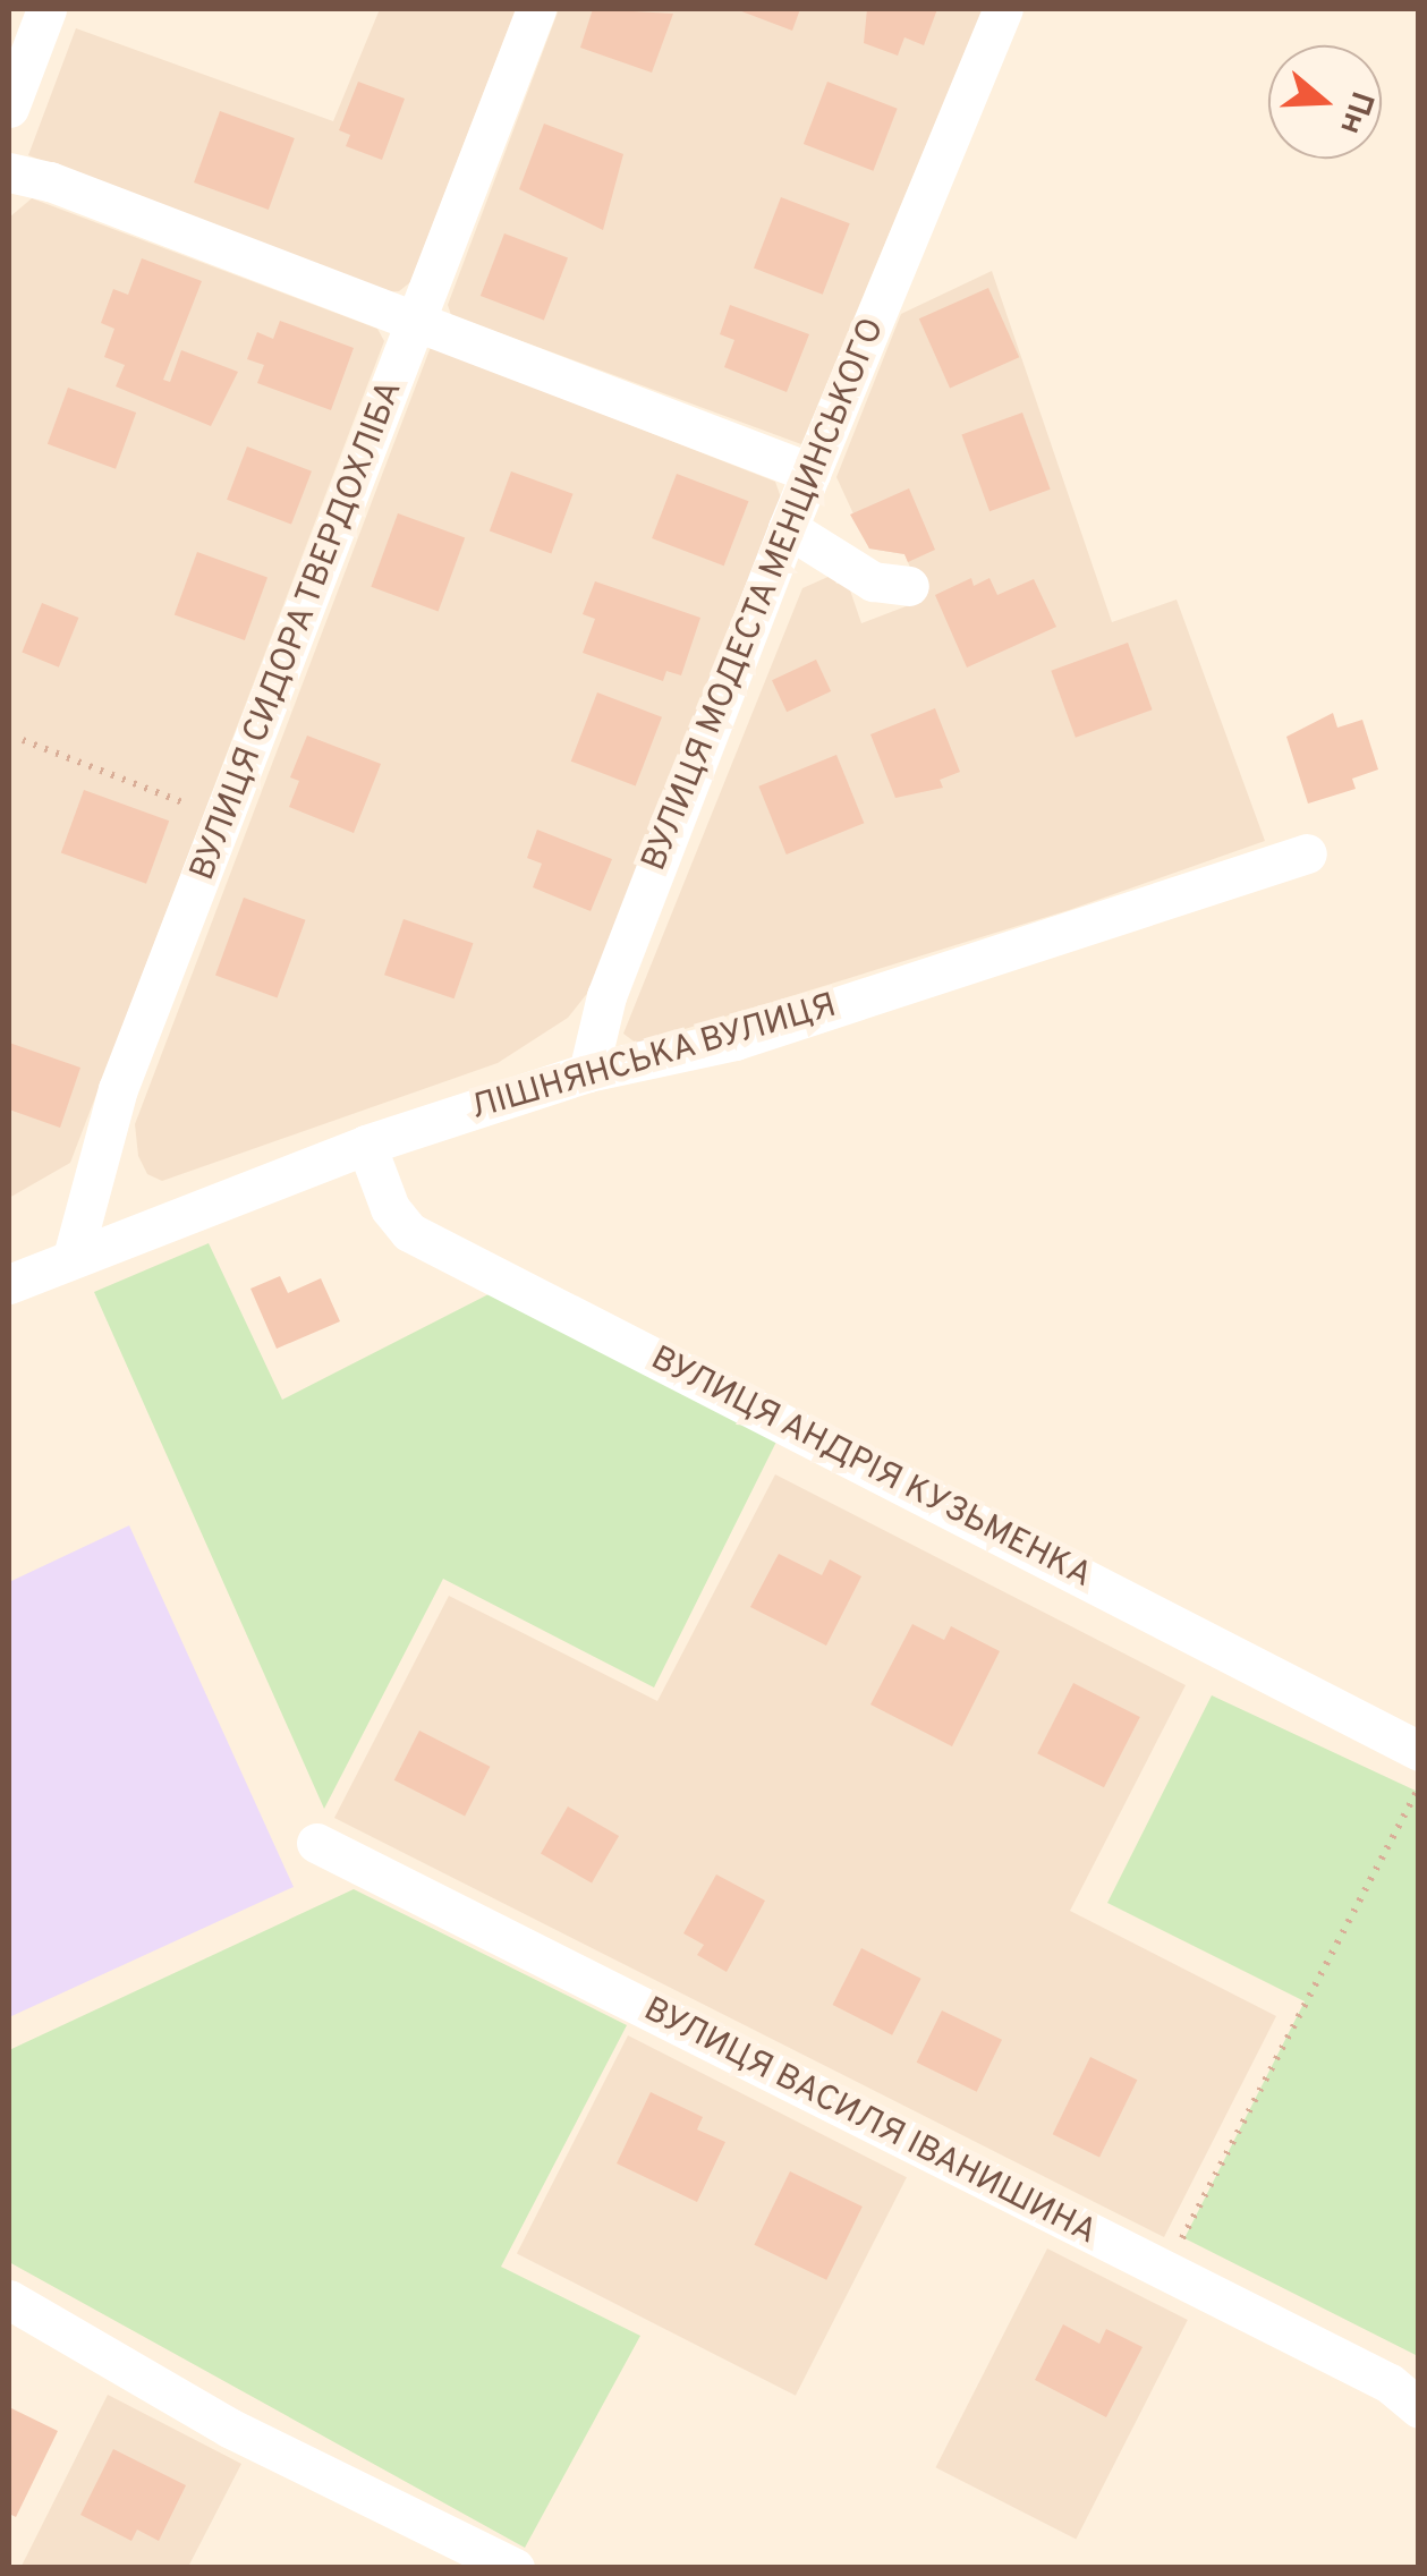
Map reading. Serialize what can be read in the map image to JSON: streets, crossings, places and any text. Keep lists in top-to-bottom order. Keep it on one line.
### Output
{"streets":{"street":["ВУЛИЦЯ МОДЕСТА МЕНЦИНСЬКОГО","ВУЛИЦЯ СИДОРА ТВЕРДОХЛІБА","ЛІШНЯНСЬКА ВУЛИЦЯ","ВУЛИЦЯ АНДРІЯ КУЗЬМЕНКА","ВУЛИЦЯ ВАСИЛЯ ІВАНИШИНА"]},"crossings":[["ВУЛИЦЯ МОДЕСТА МЕНЦИНСЬКОГО","ЛІШНЯНСЬКА ВУЛИЦЯ"],["ВУЛИЦЯ СИДОРА ТВЕРДОХЛІБА","ЛІШНЯНСЬКА ВУЛИЦЯ"],["ЛІШНЯНСЬКА ВУЛИЦЯ","ВУЛИЦЯ АНДРІЯ КУЗЬМЕНКА"]],"north":"right"}
